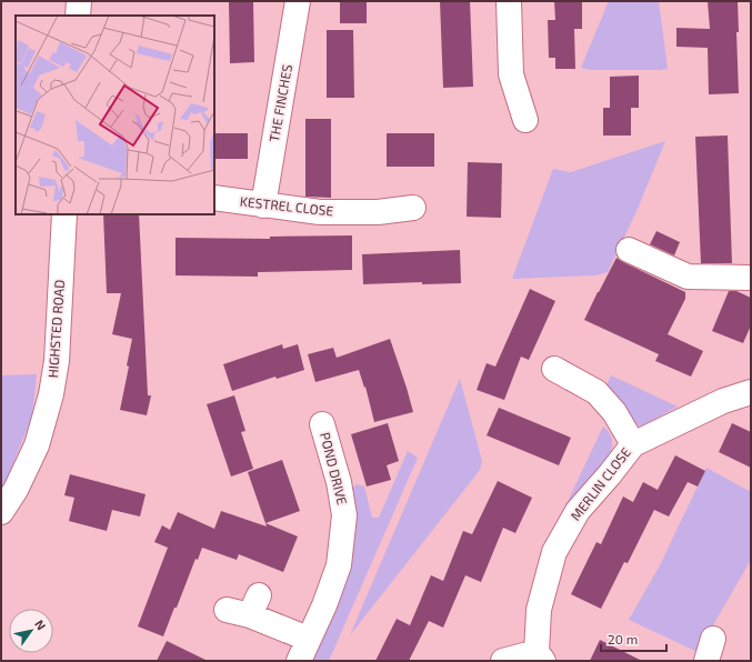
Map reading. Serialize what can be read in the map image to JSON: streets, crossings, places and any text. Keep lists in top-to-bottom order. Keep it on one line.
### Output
{"streets":{"street":["THE FINCHES","KESTREL CLOSE","HIGHSTED ROAD","POND DRIVE","MERLIN CLOSE"]},"crossings":[["THE FINCHES","KESTREL CLOSE"]],"scale_bar":"20 m","north":"top right"}
